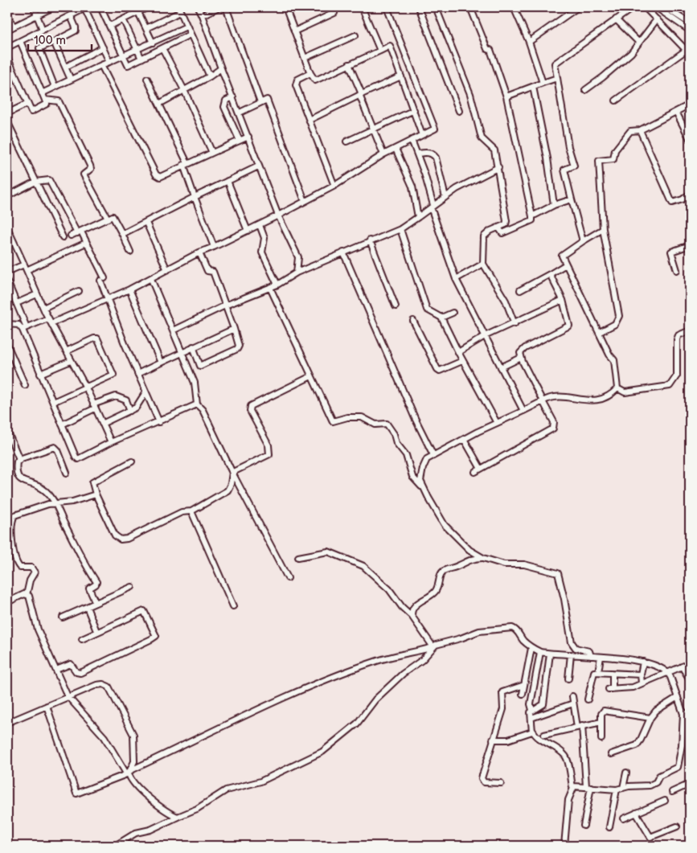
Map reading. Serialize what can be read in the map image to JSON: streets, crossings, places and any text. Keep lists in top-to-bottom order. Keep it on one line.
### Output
{"scale_bar":"100 m"}
